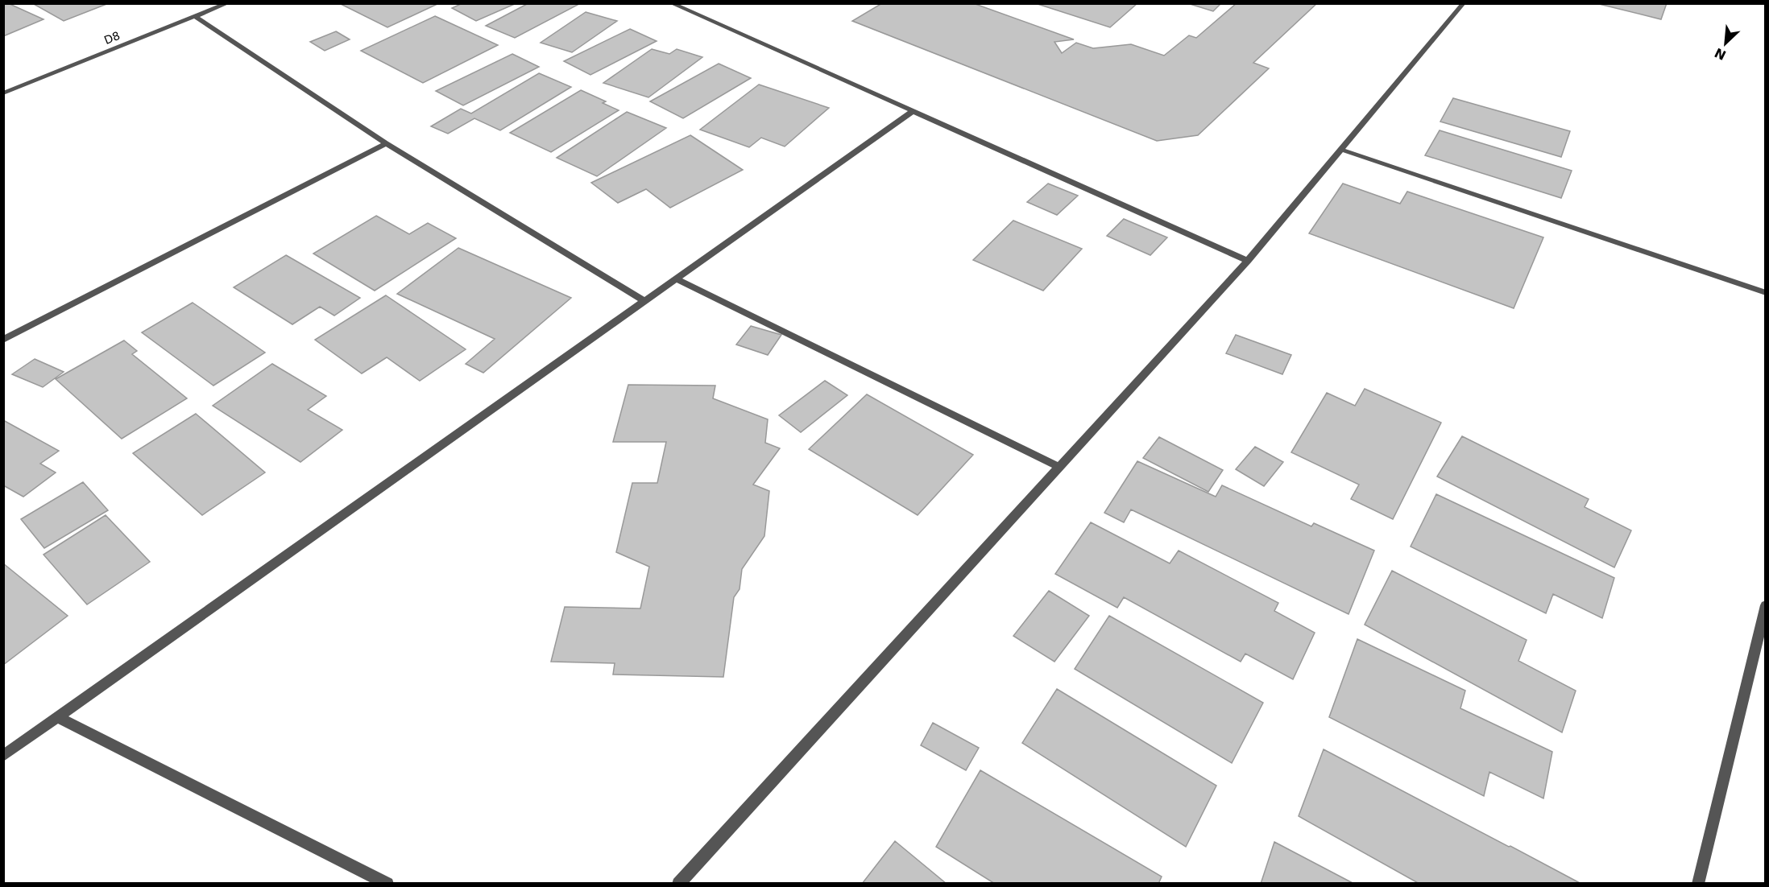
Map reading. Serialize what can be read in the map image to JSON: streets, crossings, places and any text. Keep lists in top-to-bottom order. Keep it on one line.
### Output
{"streets":{"street":["D8"]},"north":"bottom left"}
